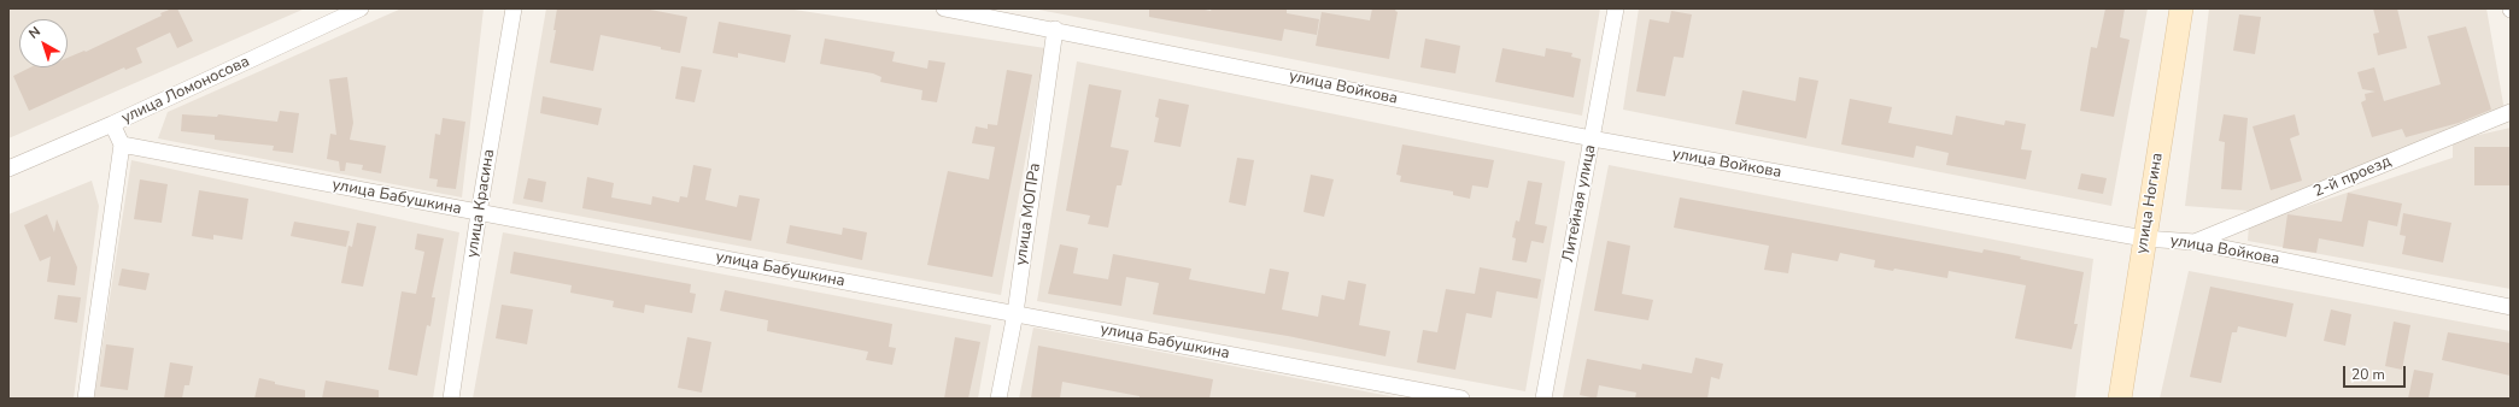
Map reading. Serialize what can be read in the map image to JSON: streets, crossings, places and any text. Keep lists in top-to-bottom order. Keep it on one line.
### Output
{"streets":{"street":["улица Войкова","улица Ломоносова","2-й проезд","улица Бабушкина","улица Красина","Литейная улица","улица Ногина","улица МОПРа"]},"crossings":[["улица Войкова","2-й проезд"],["улица Войкова","Литейная улица"],["улица Войкова","улица Ногина"],["улица Войкова","улица МОПРа"],["улица Бабушкина","улица Красина"],["улица Бабушкина","улица МОПРа"]],"scale_bar":"20 m","north":"top left"}
